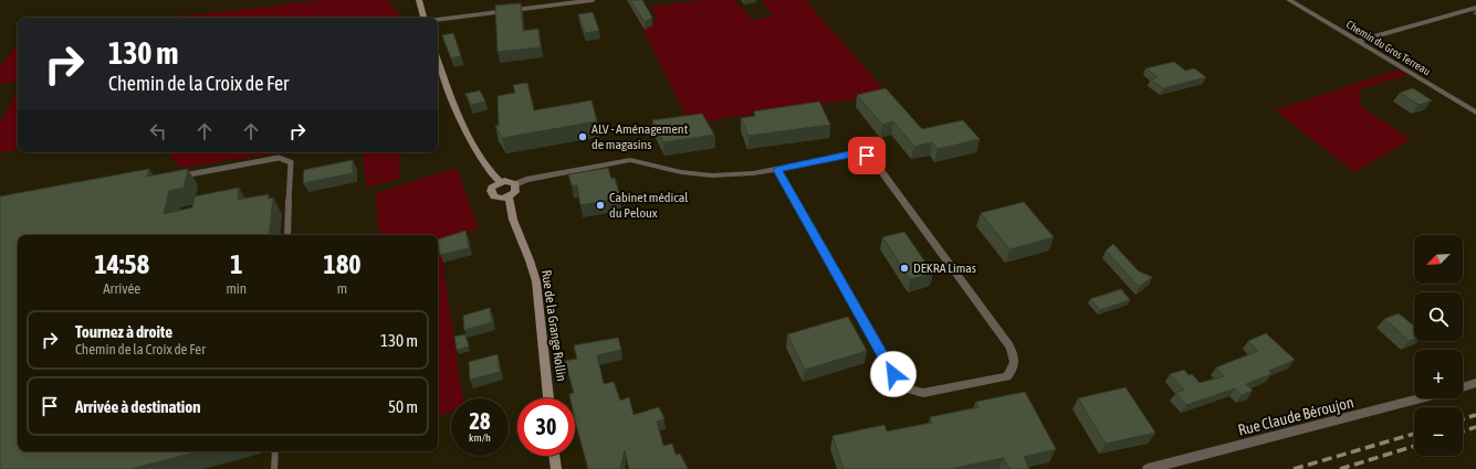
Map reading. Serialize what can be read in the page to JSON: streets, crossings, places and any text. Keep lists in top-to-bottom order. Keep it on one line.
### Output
{"streets":{"main road":["Rue de la Grange Rollin"],"street":["Chemin du Gros Terreau","Rue Claude Béroujon"]},"places":["ALV - Aménagement de magasins","Cabinet médical du Peloux","DEKRA Limas"],"north":"bottom left","page":{"turn":["130 m","Chemin de la Croix de Fer"],"map_buttons":["+","−"],"eta":["14:58","Arrivée","1","min","180","m"],"list":[{"name":"Tournez à droite","note":"Chemin de la Croix de Fer","value":"130 m"},{"name":"Arrivée à destination","value":"50 m"}],"speed":"28 km/h","limit":"30"}}
